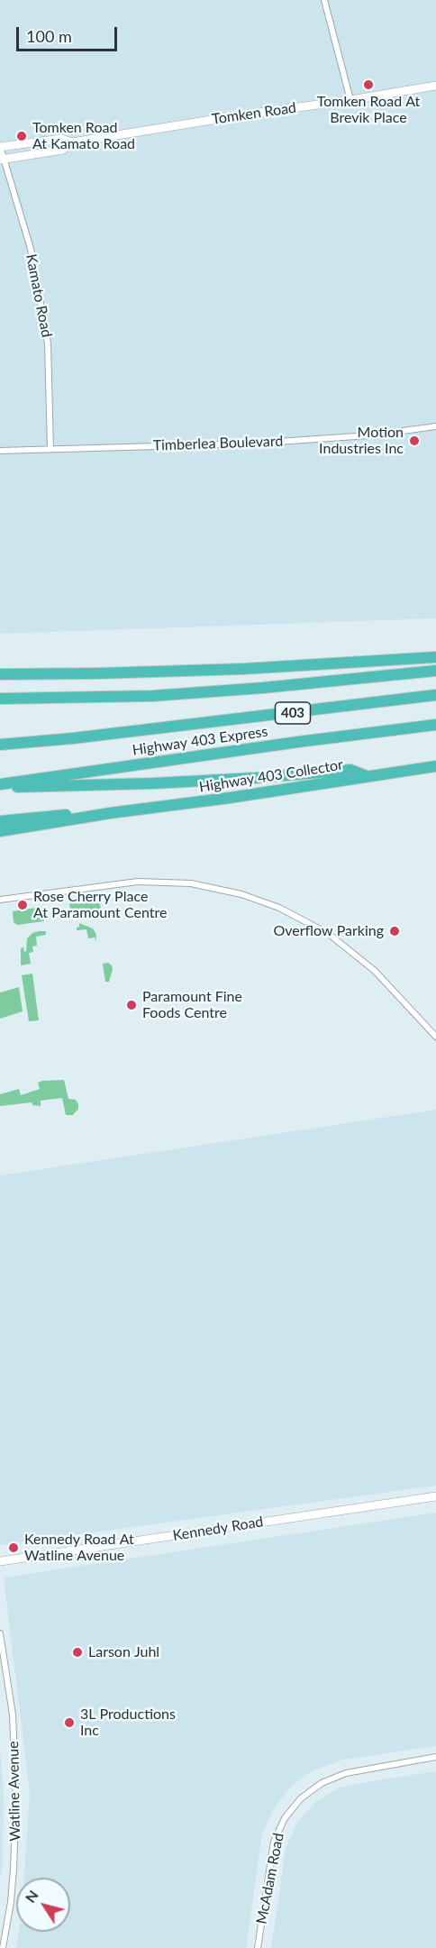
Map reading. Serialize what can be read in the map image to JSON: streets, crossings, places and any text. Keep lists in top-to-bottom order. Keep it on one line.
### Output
{"streets":{"highway":["403","Highway 403 Express","Highway 403 Collector"],"main road":["Tomken Road","Kennedy Road"],"street":["Kamato Road","Timberlea Boulevard","Watline Avenue","McAdam Road"]},"crossings":[["Tomken Road","Kamato Road"],["Kamato Road","Timberlea Boulevard"]],"places":["Tomken Road At Brevik Place","Tomken Road At Kamato Road","Motion Industries Inc","Rose Cherry Place At Paramount Centre","Overflow Parking","Paramount Fine Foods Centre","Kennedy Road At Watline Avenue","Larson Juhl","3L Productions Inc"],"scale_bar":"100 m","north":"top left"}
